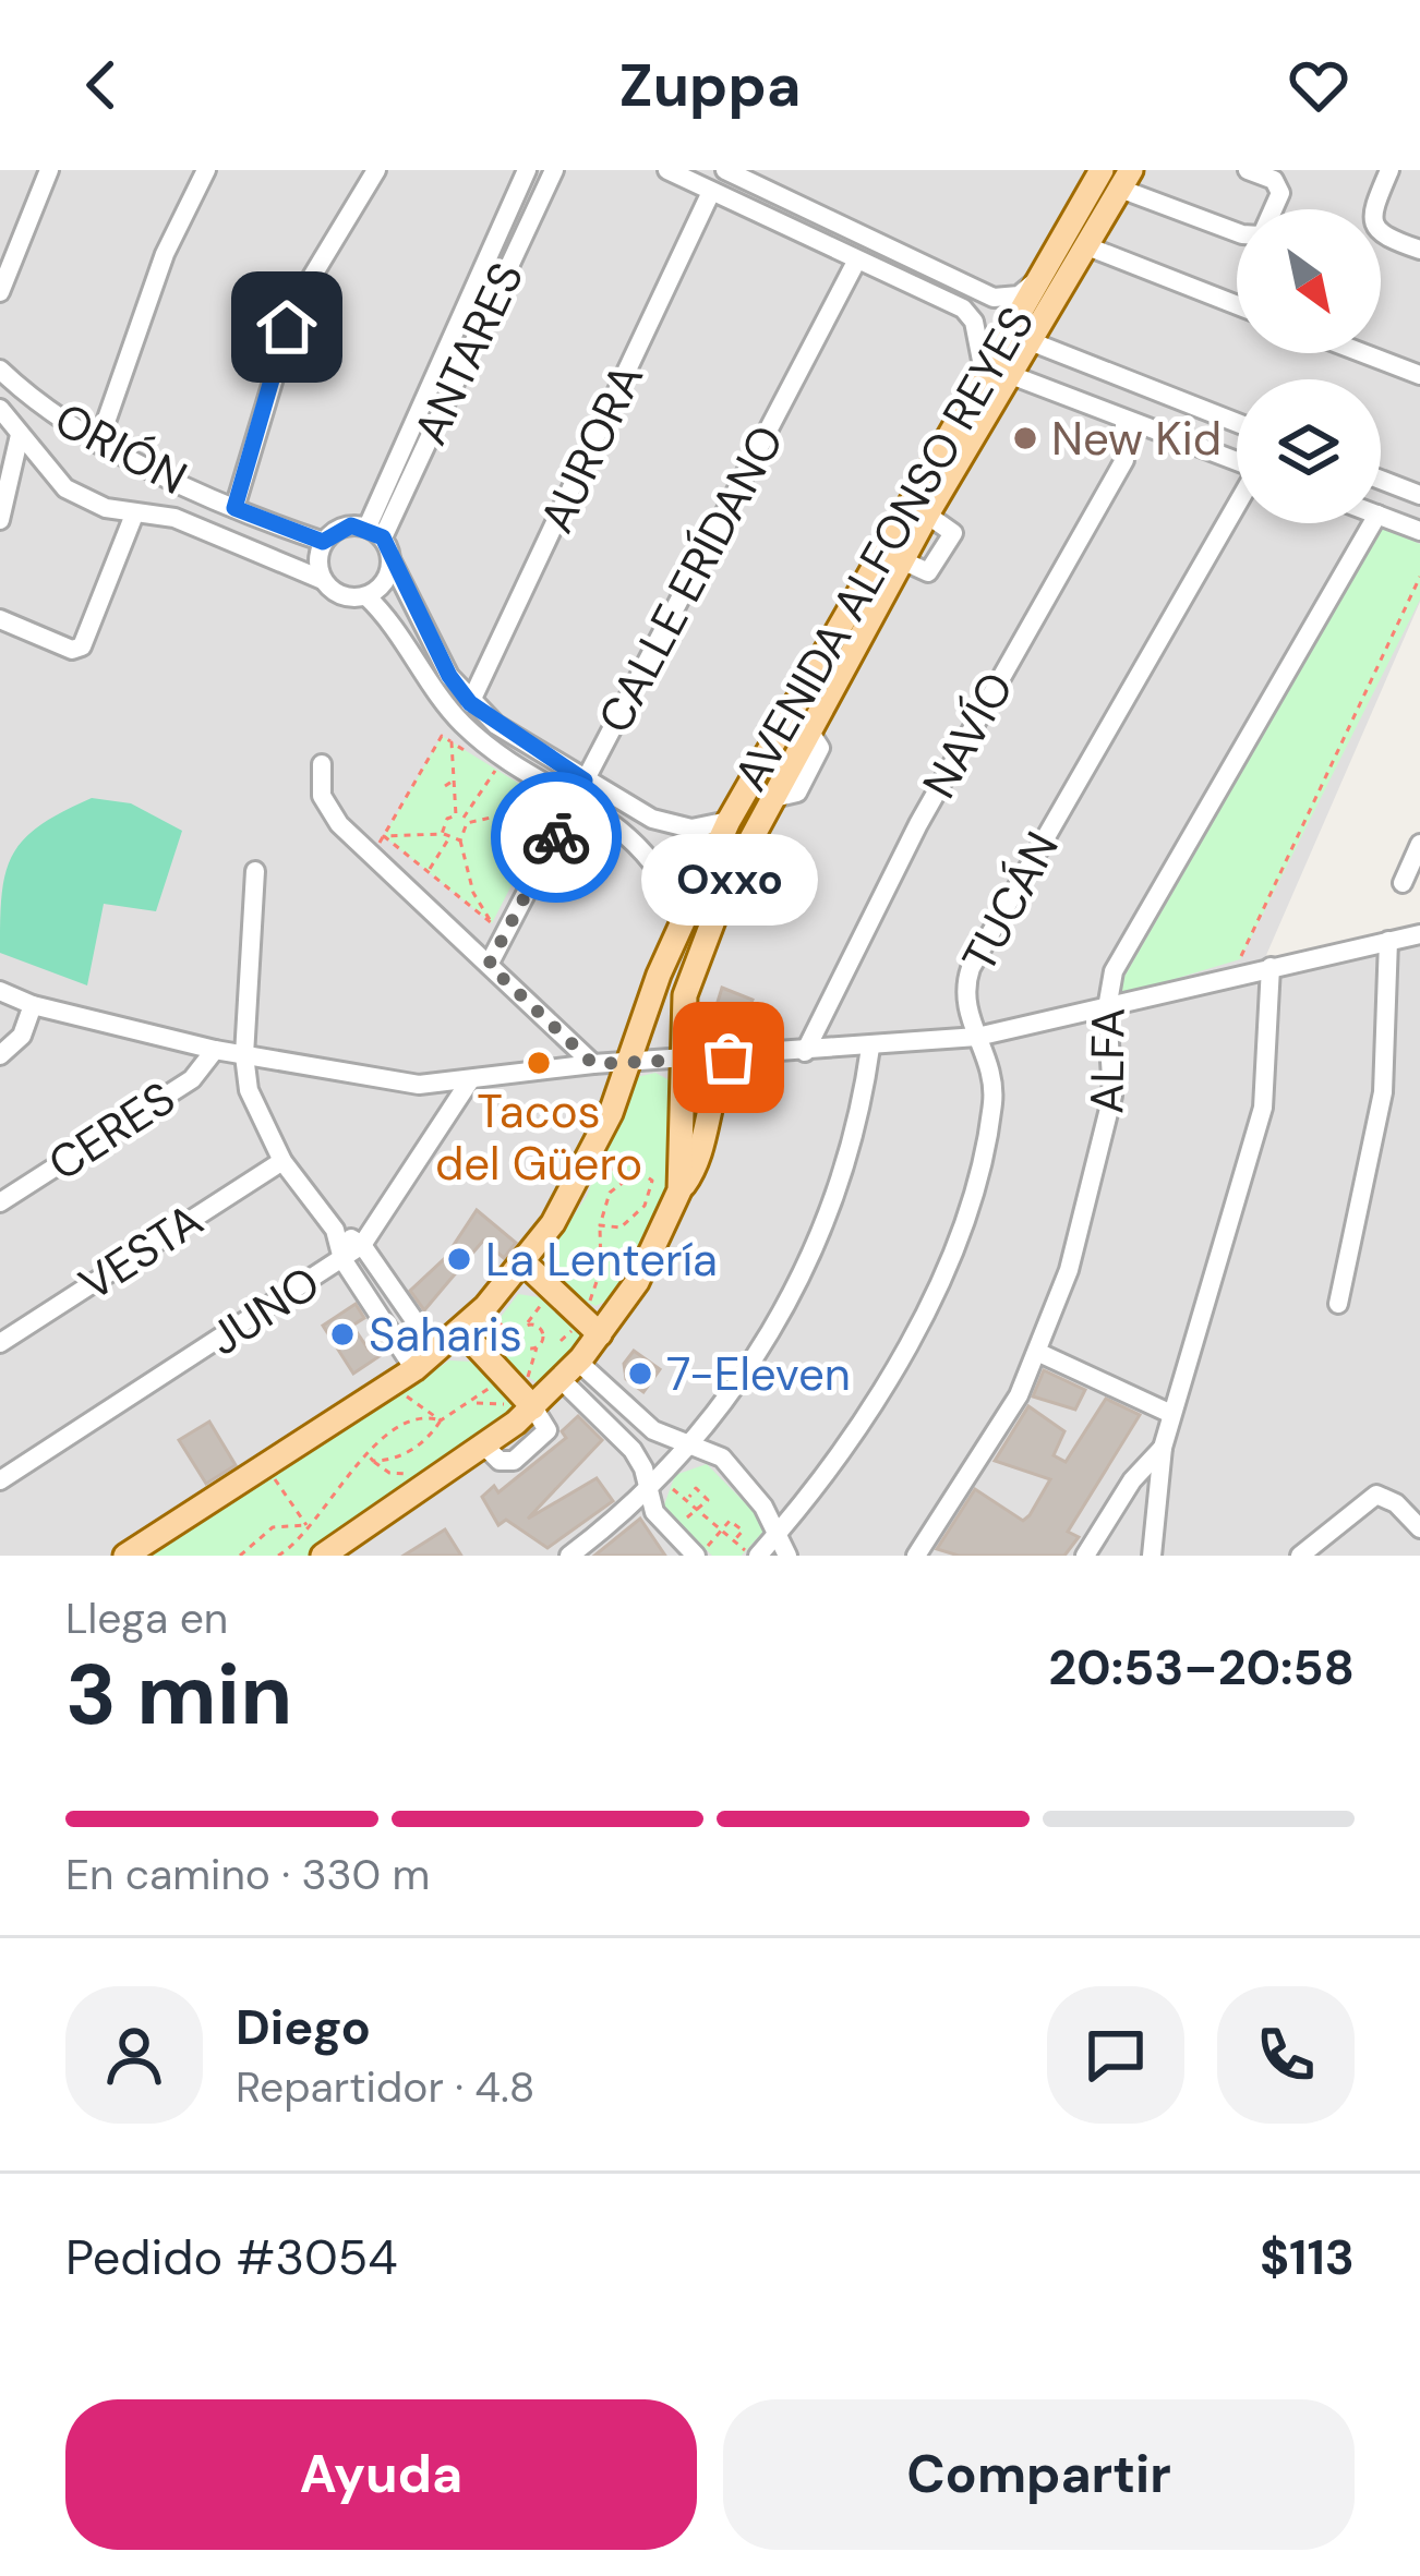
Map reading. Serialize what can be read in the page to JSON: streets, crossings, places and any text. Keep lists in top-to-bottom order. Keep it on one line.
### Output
{"streets":{"main road":["AVENIDA ALFONSO REYES"],"street":["ANTARES","ORIÓN","AURORA","CALLE ERÍDANO","NAVÍO","TUCÁN","ALFA","CERES","VESTA","JUNO"]},"crossings":[["ANTARES","ORIÓN"]],"places":["New Kid","Oxxo","Tacos del Güero","La Lentería","Saharis","7-Eleven"],"north":"bottom right","page":{"header":"Zuppa","bubble":"Oxxo","heading":["3 min","Llega en","20:53–20:58"],"panel":["Diego","Repartidor · 4.8","Pedido #3054","$113"],"bar":"En camino · 330 m","buttons":["Ayuda","Compartir"]}}
